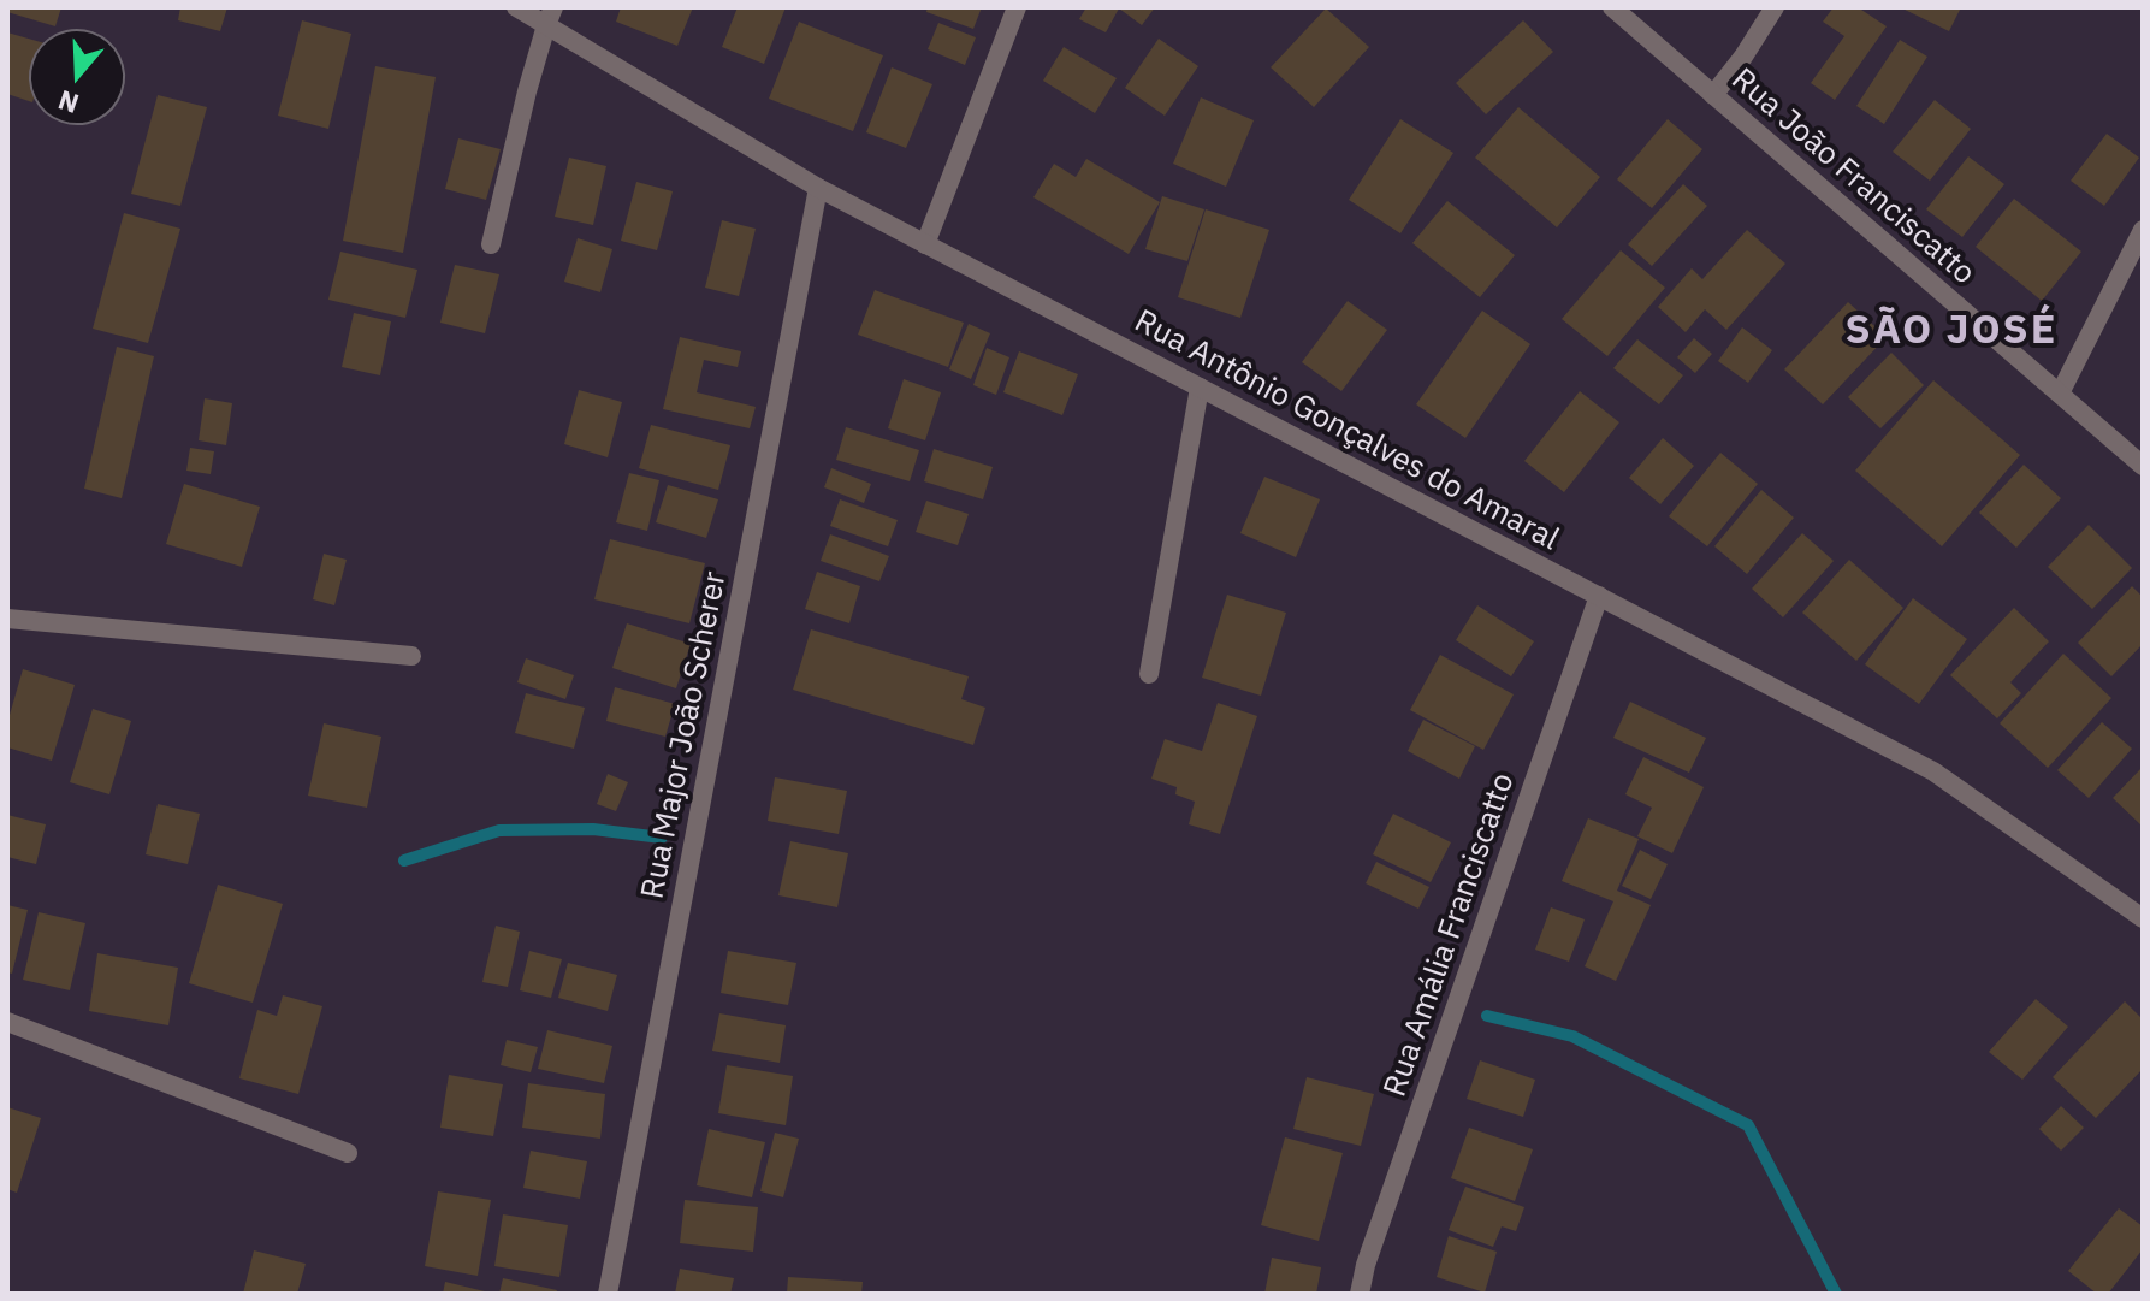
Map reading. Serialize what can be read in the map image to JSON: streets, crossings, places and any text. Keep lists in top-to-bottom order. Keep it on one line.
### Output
{"streets":{"street":["Rua João Franciscatto","Rua Antônio Gonçalves do Amaral","Rua Major João Scherer","Rua Amália Franciscatto"]},"crossings":[["Rua Antônio Gonçalves do Amaral","Rua Major João Scherer"],["Rua Antônio Gonçalves do Amaral","Rua Amália Franciscatto"]],"districts":["SÃO JOSÉ"],"north":"bottom"}
